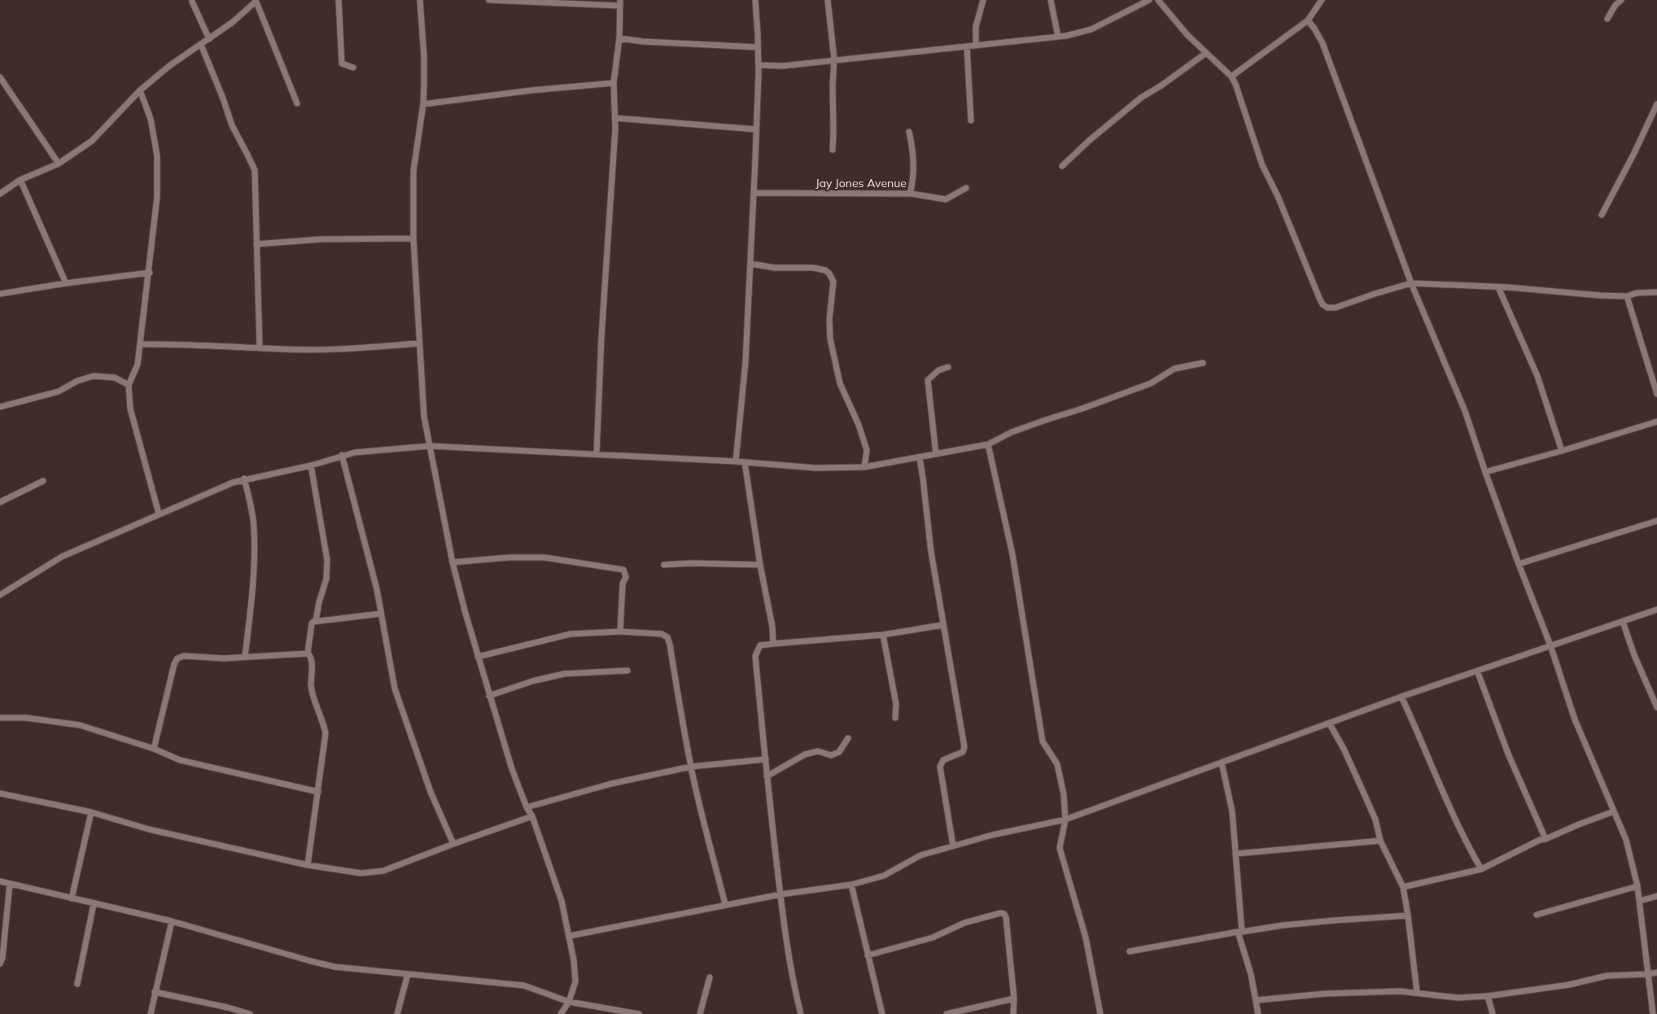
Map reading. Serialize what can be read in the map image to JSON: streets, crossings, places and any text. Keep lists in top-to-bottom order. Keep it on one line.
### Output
{"streets":{"street":["Jay Jones Avenue"]}}
